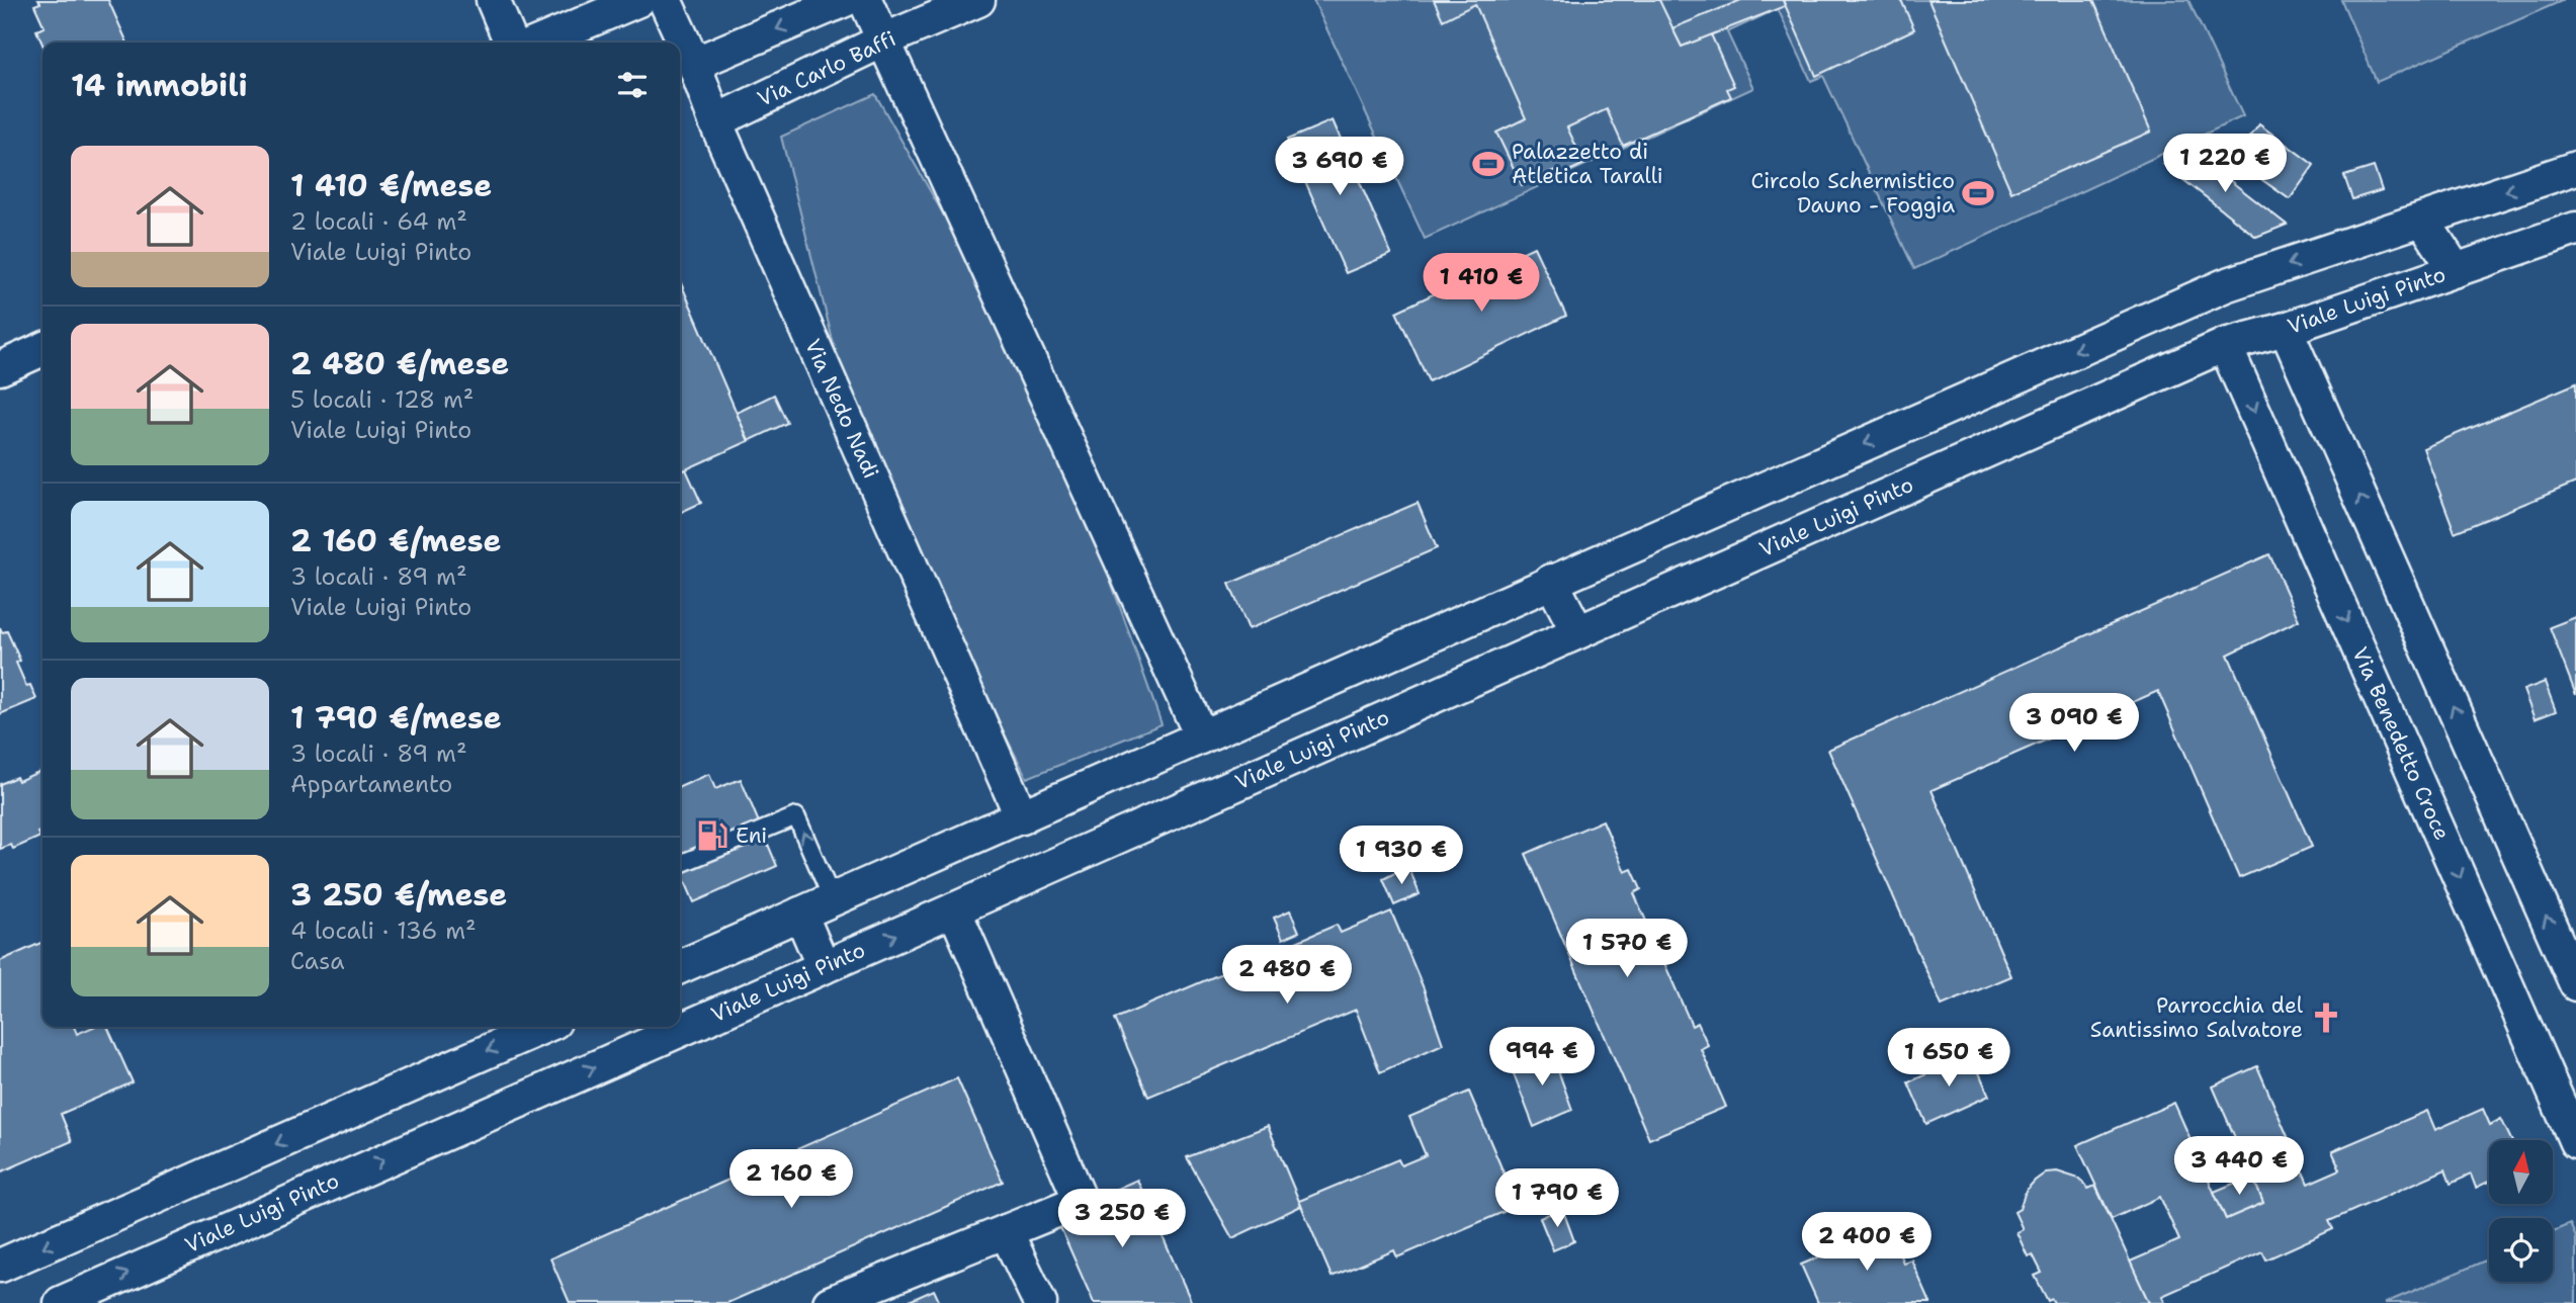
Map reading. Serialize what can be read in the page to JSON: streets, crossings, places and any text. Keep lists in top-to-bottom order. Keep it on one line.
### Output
{"streets":{"street":["Via Carlo Baffi","Viale Luigi Pinto","Via Nedo Nadi","Via Benedetto Croce"]},"crossings":[["Via Carlo Baffi","Via Nedo Nadi"],["Viale Luigi Pinto","Via Benedetto Croce"]],"places":{"sports":["Palazzetto di Atletica Taralli","Circolo Schermistico Dauno - Foggia"],"fuel station":["Eni"],"church":["Parrocchia del Santissimo Salvatore"]},"north":"top","page":{"heading":"14 immobili","list":[{"name":"1 410 €/mese","note":"2 locali · 64 m² · Viale Luigi Pinto"},{"name":"2 480 €/mese","note":"5 locali · 128 m² · Viale Luigi Pinto"},{"name":"2 160 €/mese","note":"3 locali · 89 m² · Viale Luigi Pinto"},{"name":"1 790 €/mese","note":"3 locali · 89 m² · Appartamento"},{"name":"3 250 €/mese","note":"4 locali · 136 m² · Casa"}],"price":["1 220 €","3 690 €","1 410 €","3 090 €","1 930 €","1 570 €","2 480 €","994 €","1 650 €","3 440 €","2 160 €","1 790 €","3 250 €","2 400 €"]}}
